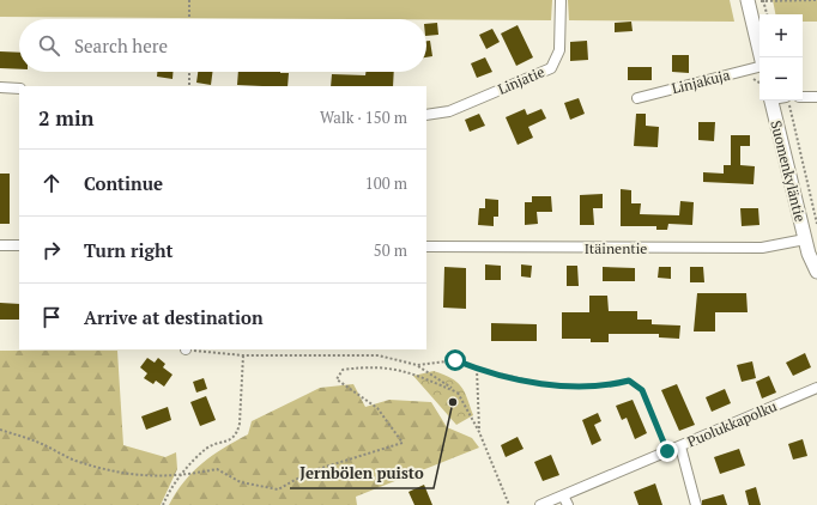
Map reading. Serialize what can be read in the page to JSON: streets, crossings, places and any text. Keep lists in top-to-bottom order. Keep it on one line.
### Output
{"streets":{"street":["Linjatie","Linjakuja","Suomenkyläntie","Itäinentie","Puolukkapolku"]},"crossings":[["Suomenkyläntie","Itäinentie"]],"places":["Jernbölen puisto"],"page":{"map_buttons":["+","−"],"search":"Search here","heading":["2 min","Walk · 150 m"],"list":[["Continue","100 m"],["Turn right","50 m"],"Arrive at destination"]}}
